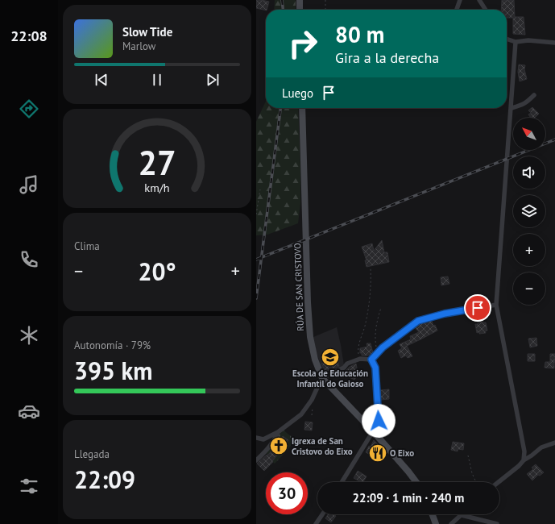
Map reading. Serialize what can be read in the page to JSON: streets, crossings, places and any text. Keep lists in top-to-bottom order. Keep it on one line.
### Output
{"streets":{"street":["RÚA DE SAN CRISTOVO"]},"places":{"school or university":["Escola de Educación Infantil do Gaioso"],"church":["Igrexa de San Cristovo do Eixo"],"restaurant":["O Eixo"]},"north":"top left","page":{"tabs":"22:08","turn":["80 m","Gira a la derecha"],"song":["Slow Tide","Marlow"],"then":"Luego","map_buttons":["+","−"],"tile":["Clima",["Autonomía · 79%","395 km"],["Llegada","22:09"]],"heat":["−","20°","+"],"limit":"30","trip":"22:09 · 1 min · 240 m","gauge":["27","km/h"]}}
